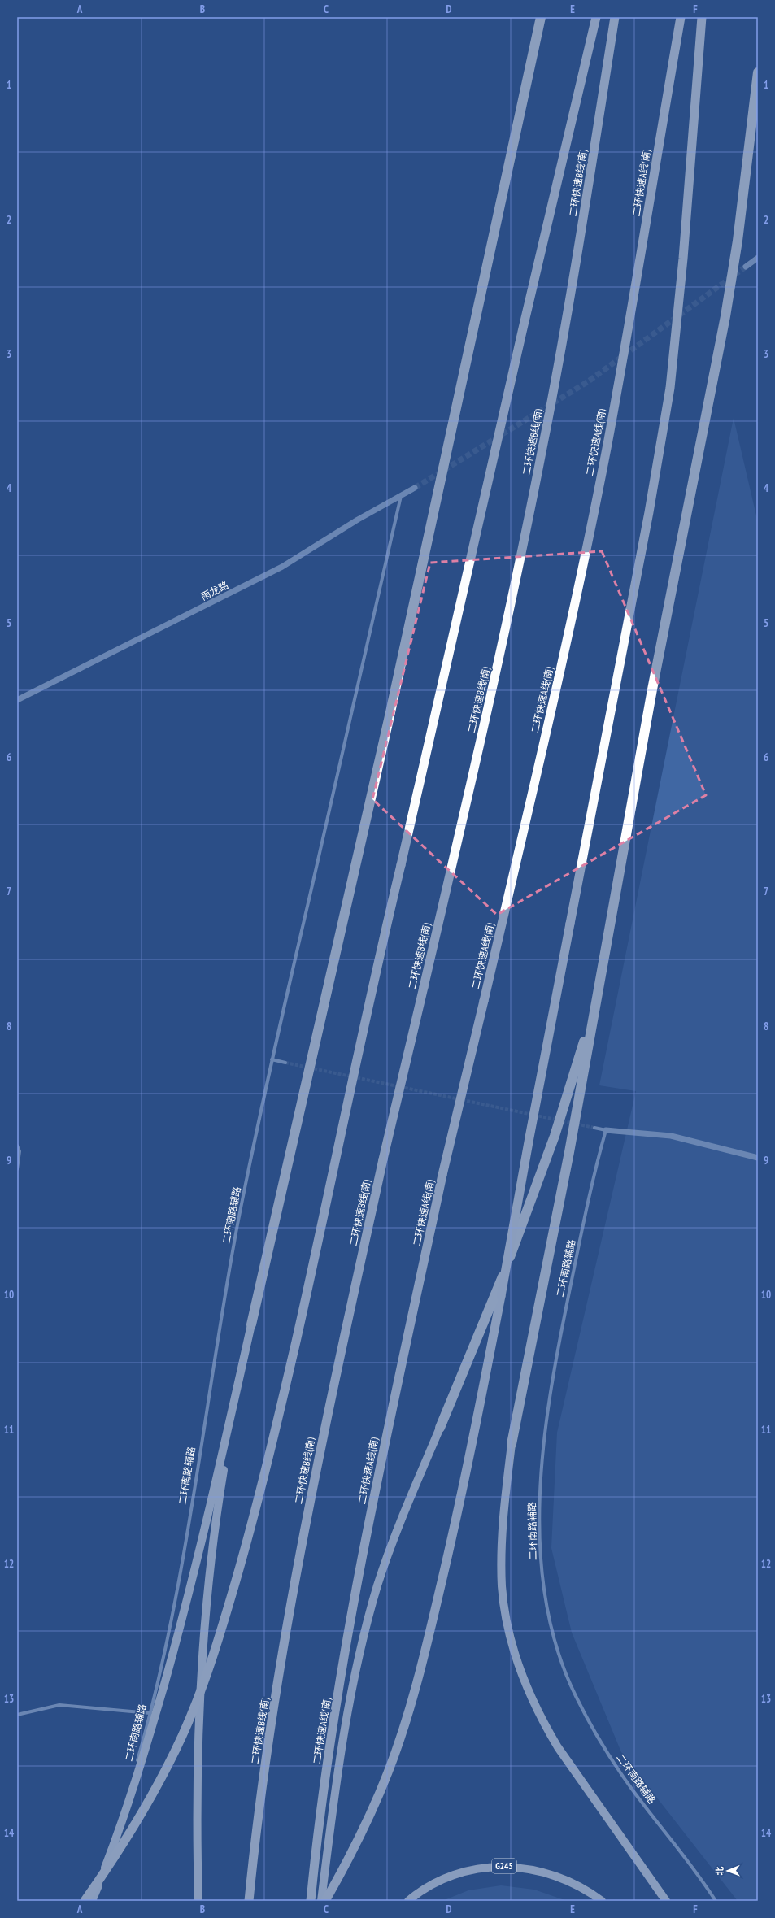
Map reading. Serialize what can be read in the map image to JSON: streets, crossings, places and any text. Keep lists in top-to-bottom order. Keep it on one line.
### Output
{"streets":{"highway":["二环快速B线(南)","二环快速A线(南)"],"main road":["G245"],"street":["雨龙路","二环南路辅路"]},"crossings":[["雨龙路","二环南路辅路"]],"north":"left","grid":{"columns":["A","B","C","D","E","F"],"rows":["1","2","3","4","5","6","7","8","9","10","11","12","13","14"]}}
